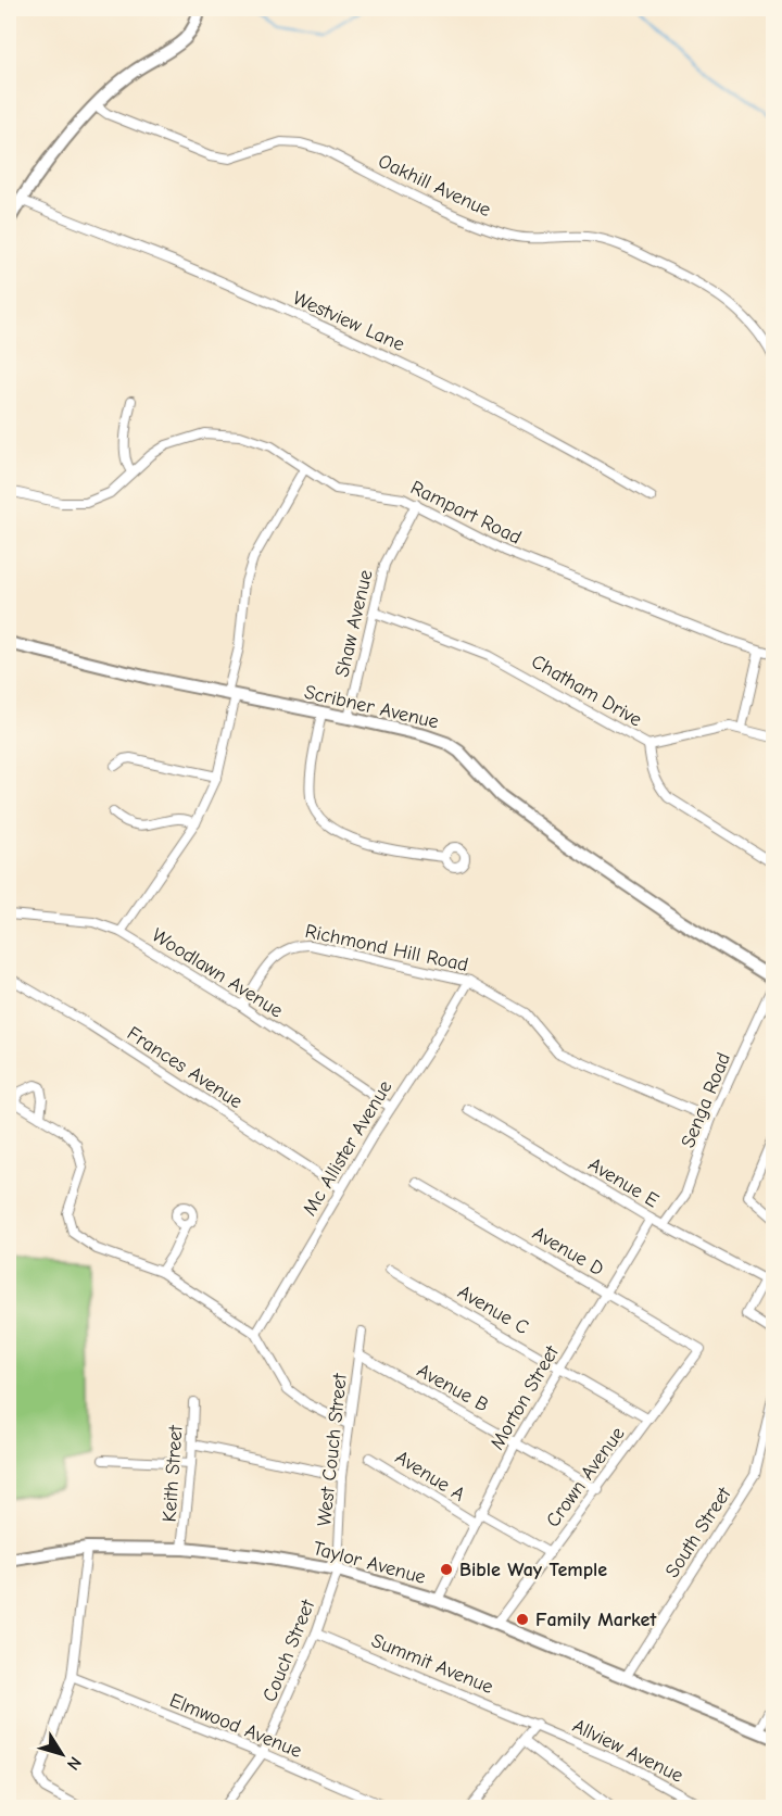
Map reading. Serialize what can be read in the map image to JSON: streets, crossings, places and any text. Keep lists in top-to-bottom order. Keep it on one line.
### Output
{"streets":{"street":["Oakhill Avenue","Westview Lane","Rampart Road","Shaw Avenue","Chatham Drive","Scribner Avenue","Richmond Hill Road","Woodlawn Avenue","Frances Avenue","Senga Road","Mc Allister Avenue","Avenue E","Avenue D","Avenue C","Avenue B","Morton Street","West Couch Street","Keith Street","Avenue A","Crown Avenue","South Street","Taylor Avenue","Couch Street","Summit Avenue","Elmwood Avenue","Allview Avenue"]},"crossings":[["Rampart Road","Shaw Avenue"],["Shaw Avenue","Chatham Drive"],["Shaw Avenue","Scribner Avenue"],["Richmond Hill Road","Woodlawn Avenue"],["Richmond Hill Road","Senga Road"],["Richmond Hill Road","Mc Allister Avenue"],["Woodlawn Avenue","Mc Allister Avenue"],["Frances Avenue","Mc Allister Avenue"],["Senga Road","Avenue E"],["Avenue E","Morton Street"],["Avenue D","Morton Street"],["Avenue D","Crown Avenue"],["Avenue C","Morton Street"],["Avenue C","Crown Avenue"],["Avenue B","Morton Street"],["Avenue B","West Couch Street"],["Avenue B","Crown Avenue"],["Morton Street","Avenue A"],["Morton Street","Taylor Avenue"],["West Couch Street","Taylor Avenue"],["West Couch Street","Couch Street"],["Keith Street","Taylor Avenue"],["Avenue A","Crown Avenue"],["Crown Avenue","Taylor Avenue"],["South Street","Taylor Avenue"],["Taylor Avenue","Couch Street"],["Couch Street","Summit Avenue"],["Couch Street","Elmwood Avenue"],["Summit Avenue","Allview Avenue"]],"places":["Bible Way Temple","Family Market"],"north":"bottom right"}
